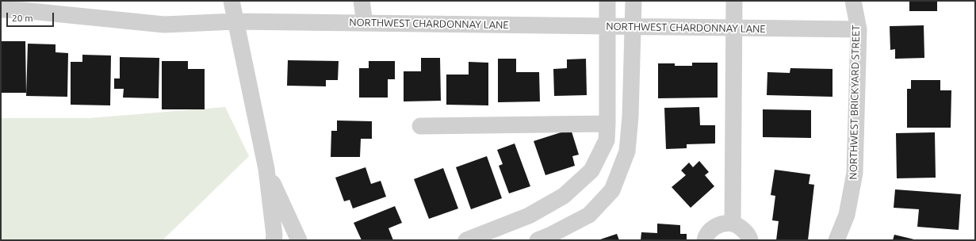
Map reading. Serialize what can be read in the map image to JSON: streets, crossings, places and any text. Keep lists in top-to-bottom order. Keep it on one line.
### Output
{"streets":{"street":["NORTHWEST CHARDONNAY LANE","NORTHWEST BRICKYARD STREET"]},"crossings":[["NORTHWEST CHARDONNAY LANE","NORTHWEST BRICKYARD STREET"]],"scale_bar":"20 m"}
